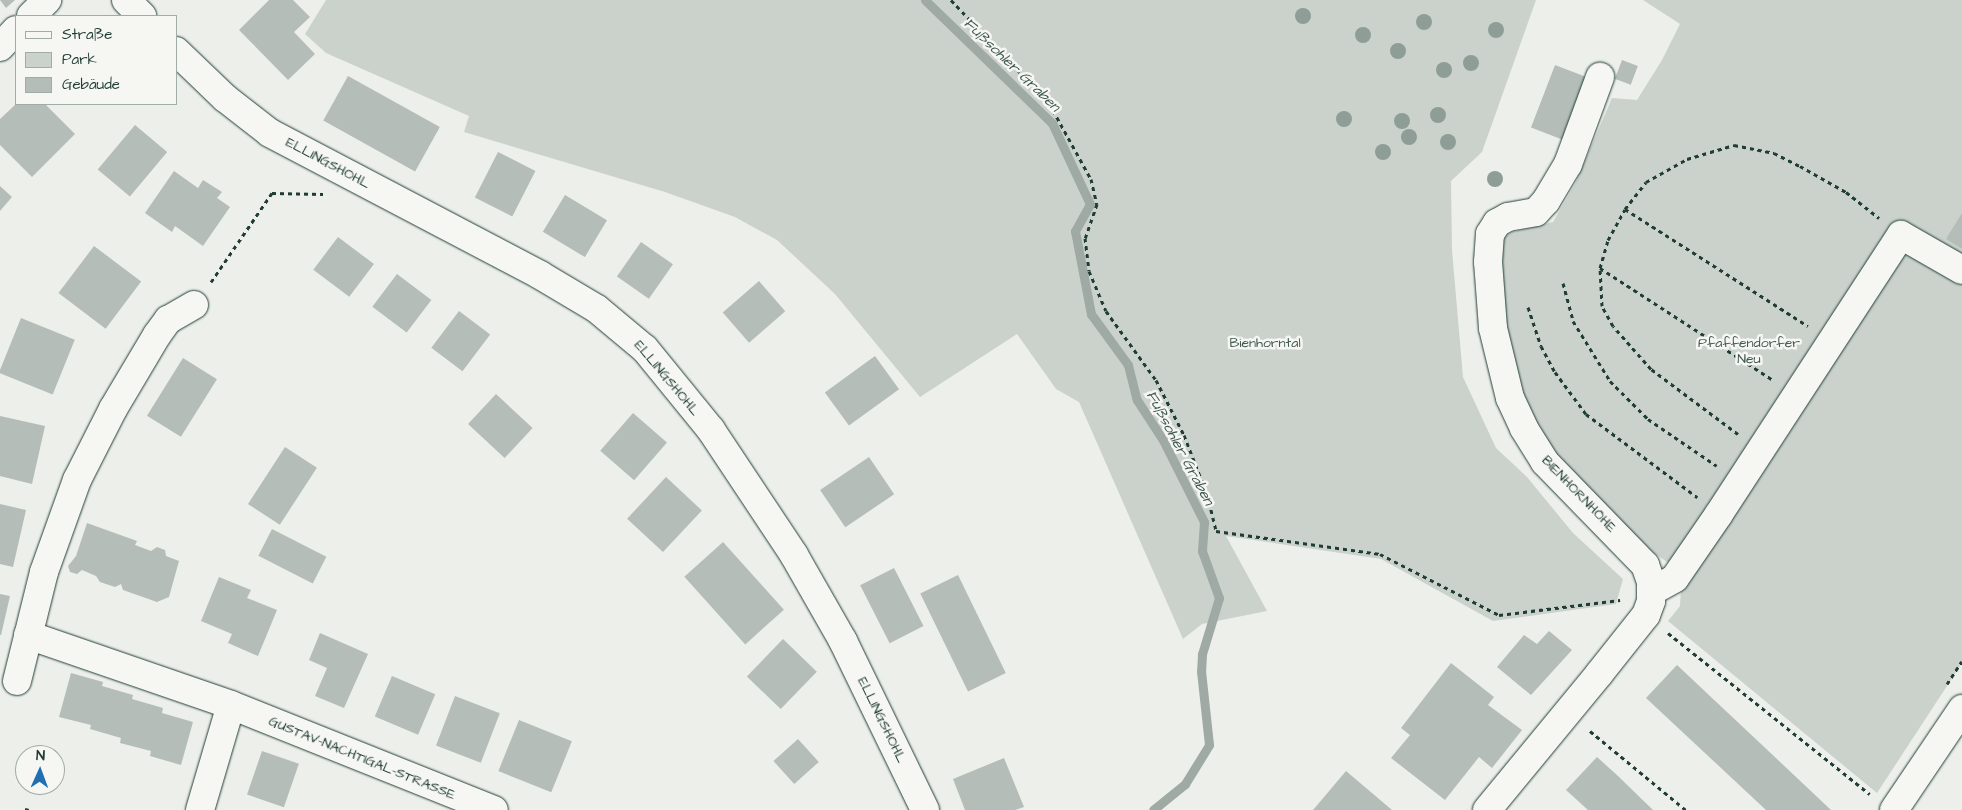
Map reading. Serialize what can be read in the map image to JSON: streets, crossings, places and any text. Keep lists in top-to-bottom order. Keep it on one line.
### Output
{"streets":{"street":["ELLINGSHOHL","BIENHORNHÖHE","GUSTAV-NACHTIGAL-STRASSE"]},"water":["Fußsohler Graben"],"parks":["Bienhorntal","Pfaffendorfer Neu"],"legend":["Straße","Park","Gebäude"],"north":"top"}
